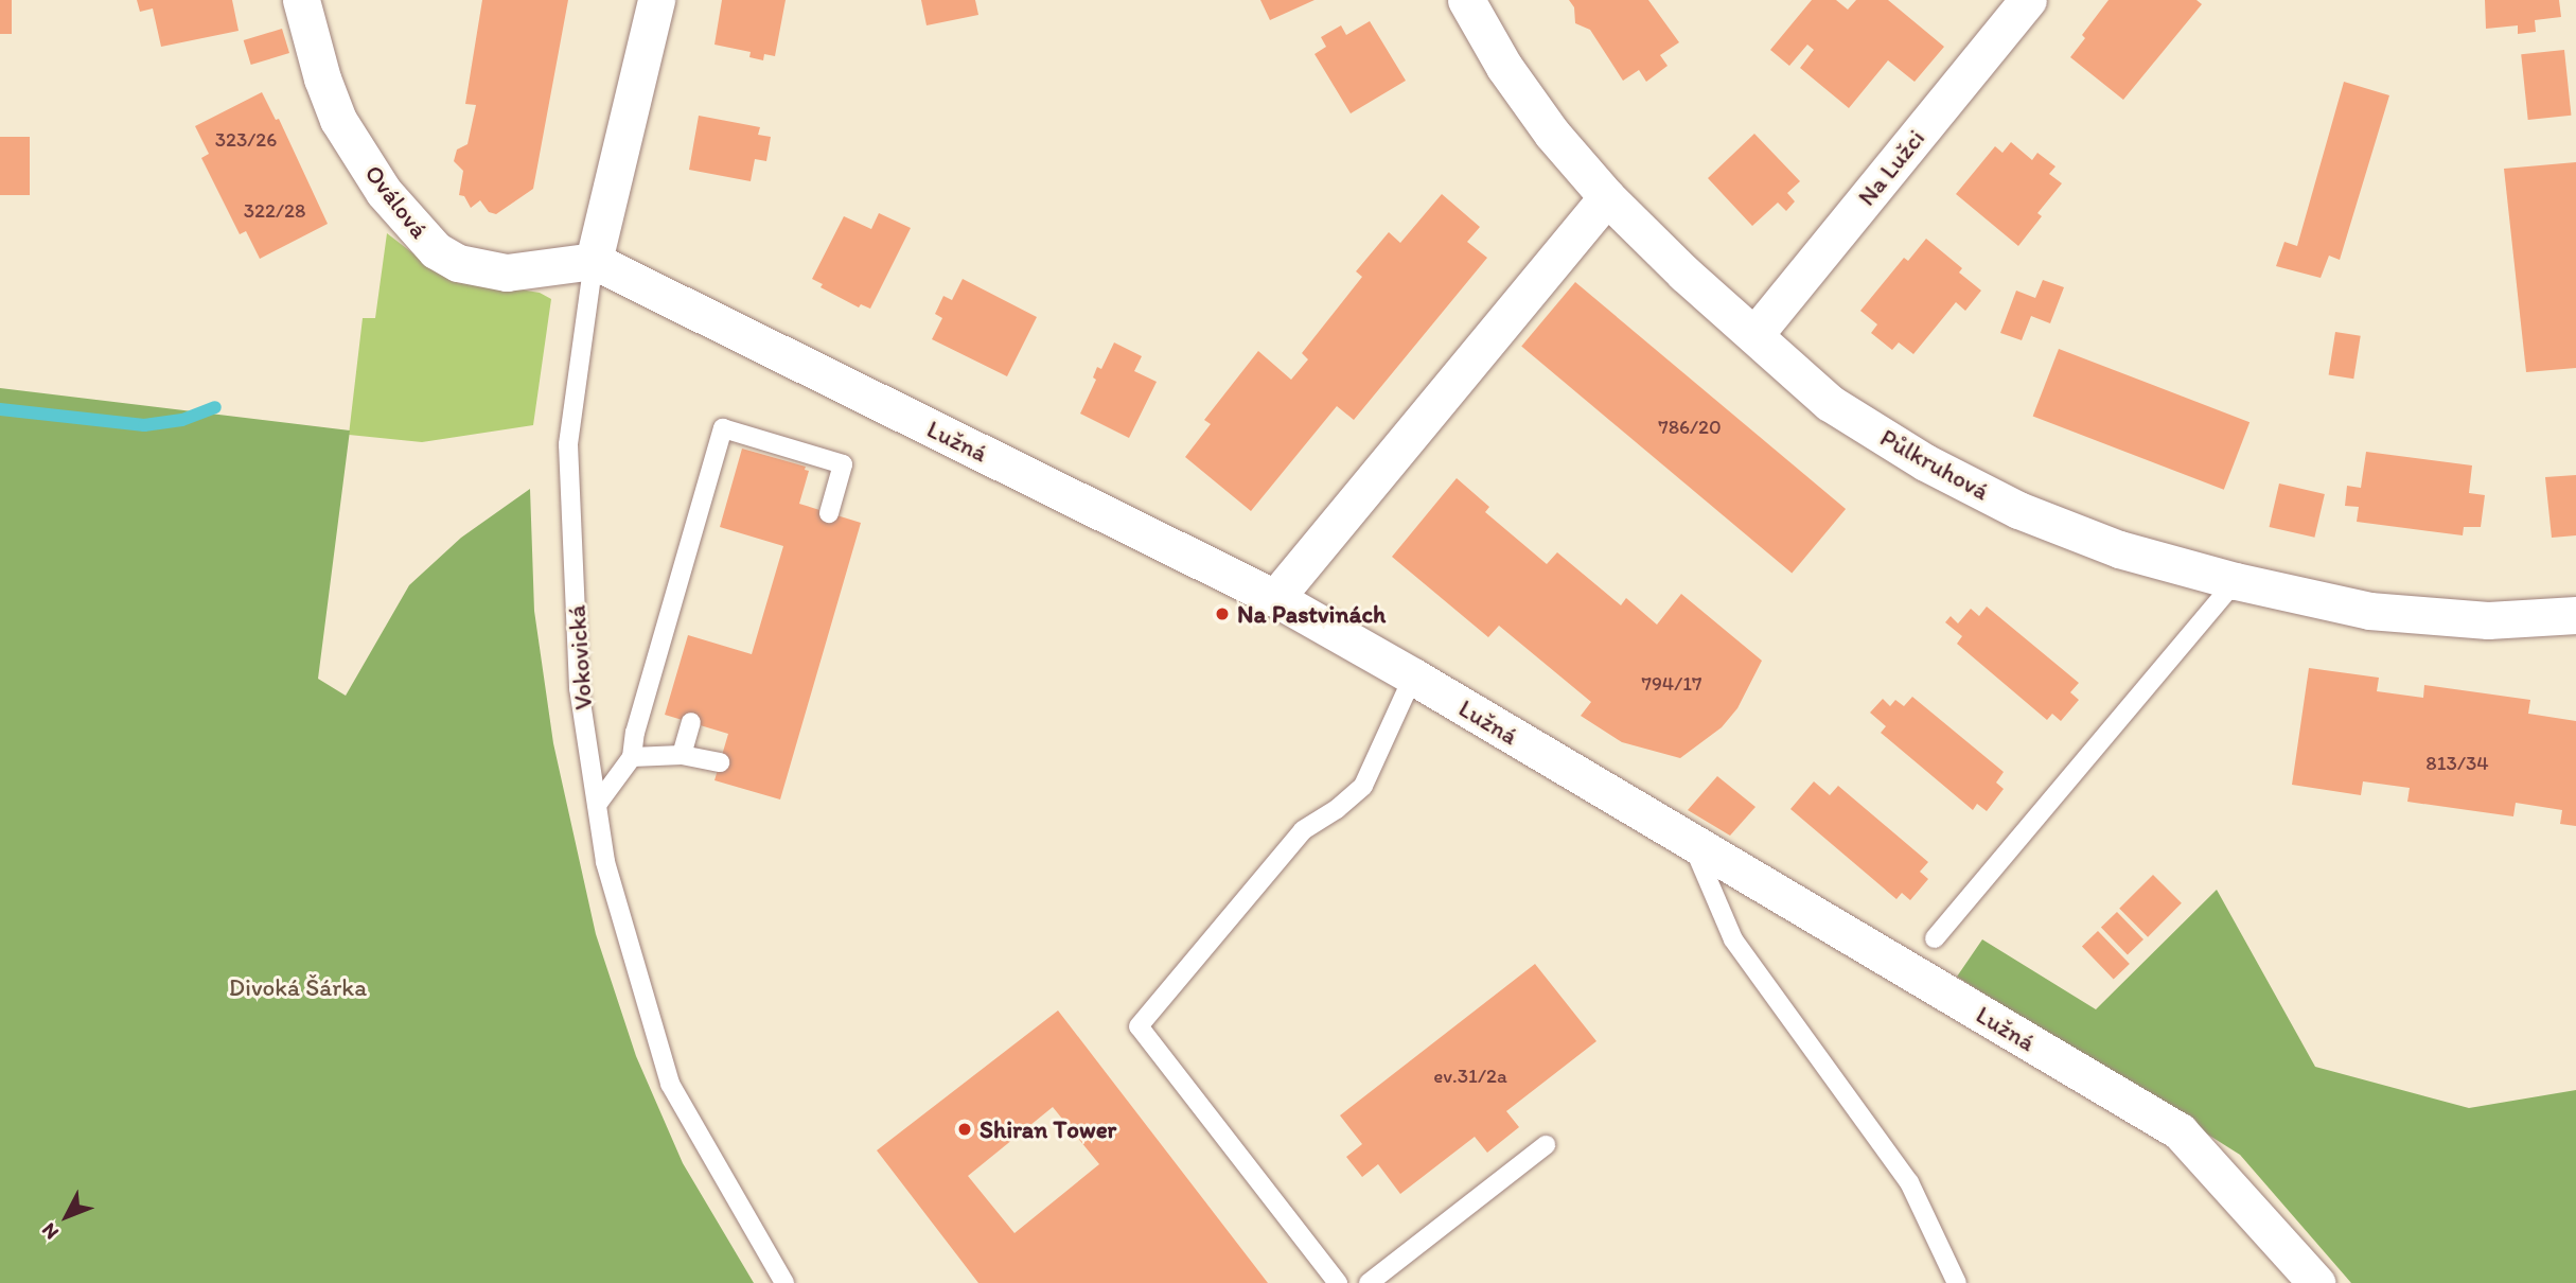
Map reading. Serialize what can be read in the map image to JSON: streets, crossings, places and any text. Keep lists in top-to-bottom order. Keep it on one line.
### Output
{"streets":{"street":["Na Lužci","Oválová","Lužná","Půlkruhová","Vokovická"]},"crossings":[["Na Lužci","Půlkruhová"],["Oválová","Lužná"],["Oválová","Vokovická"],["Lužná","Vokovická"]],"parks":["Divoká Šárka"],"places":["Na Pastvinách","Shiran Tower"],"house_numbers":["323/26","322/28","786/20","794/17","813/34","ev.31/2a"],"north":"bottom left"}
